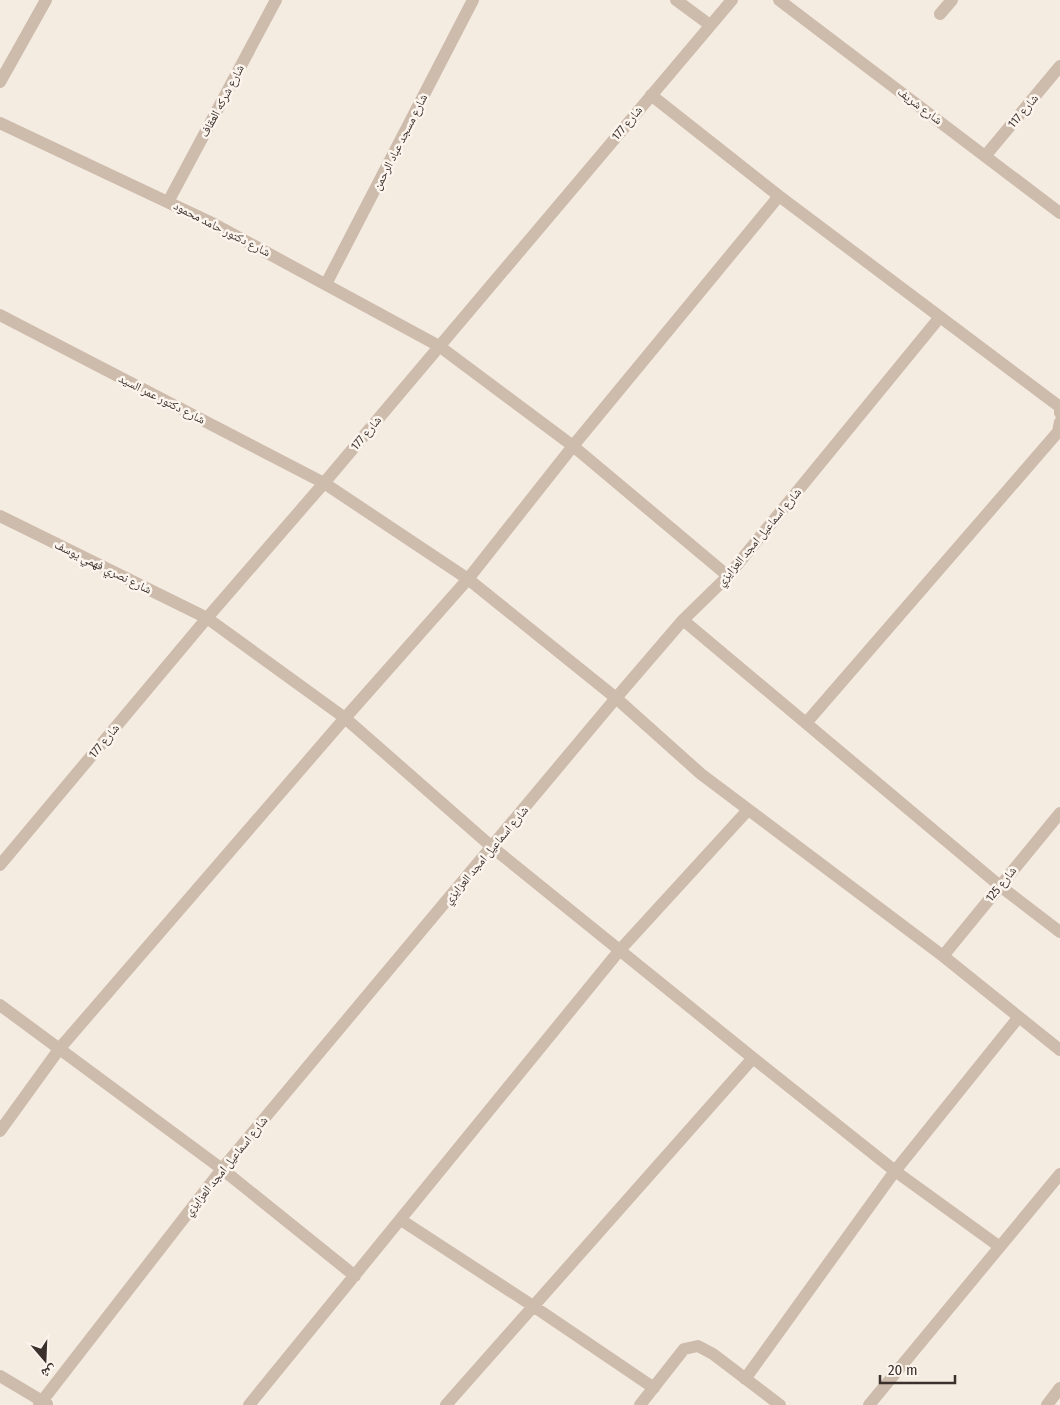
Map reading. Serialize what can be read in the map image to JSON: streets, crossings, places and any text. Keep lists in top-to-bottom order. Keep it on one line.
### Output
{"streets":{"street":["شارع شركه العقاف","شارع شريف","شارع 117","شارع 177","شارع مسجد عباد الرحمن","شارع دكتور حامد محمود","شارع دكتور عمر السيد","شارع اسماعيل امجد العزايزي","شارع نصري فهمي يوسف","شارع 125"]},"crossings":[["شارع شركه العقاف","شارع دكتور حامد محمود"],["شارع شريف","شارع 117"],["شارع 177","شارع دكتور حامد محمود"],["شارع 177","شارع دكتور عمر السيد"],["شارع 177","شارع نصري فهمي يوسف"],["شارع مسجد عباد الرحمن","شارع دكتور حامد محمود"],["شارع دكتور حامد محمود","شارع اسماعيل امجد العزايزي"],["شارع دكتور عمر السيد","شارع اسماعيل امجد العزايزي"],["شارع دكتور عمر السيد","شارع 125"],["شارع اسماعيل امجد العزايزي","شارع نصري فهمي يوسف"]],"scale_bar":"20 m","north":"bottom"}
